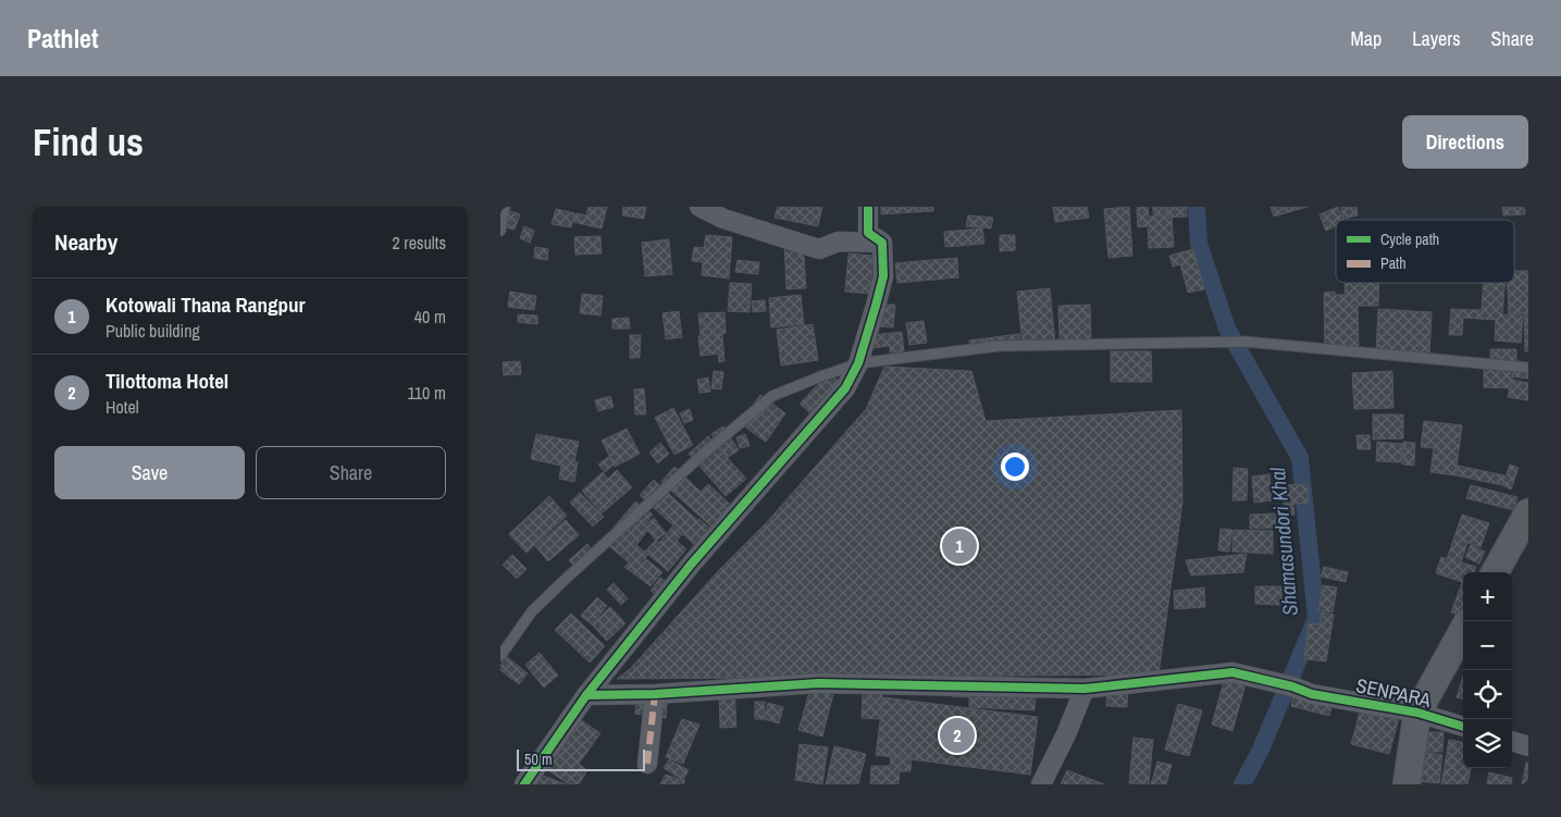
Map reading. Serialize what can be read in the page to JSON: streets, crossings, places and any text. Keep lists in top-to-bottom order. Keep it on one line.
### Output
{"streets":{"street":["SENPARA"]},"water":["Shamasundori Khal"],"legend":["Cycle path","Path"],"scale_bar":"50 m","page":{"header":"Pathlet","nav":["Map","Layers","Share"],"buttons":["Directions",["Save","Share"]],"title":"Find us","heading":["Nearby","2 results"],"list":[{"mark":"1","name":"Kotowali Thana Rangpur","note":"Public building","value":"40 m"},{"mark":"2","name":"Tilottoma Hotel","note":"Hotel","value":"110 m"}],"pins":["1","2"],"map_buttons":["+","−"],"scale":"50 m"}}
